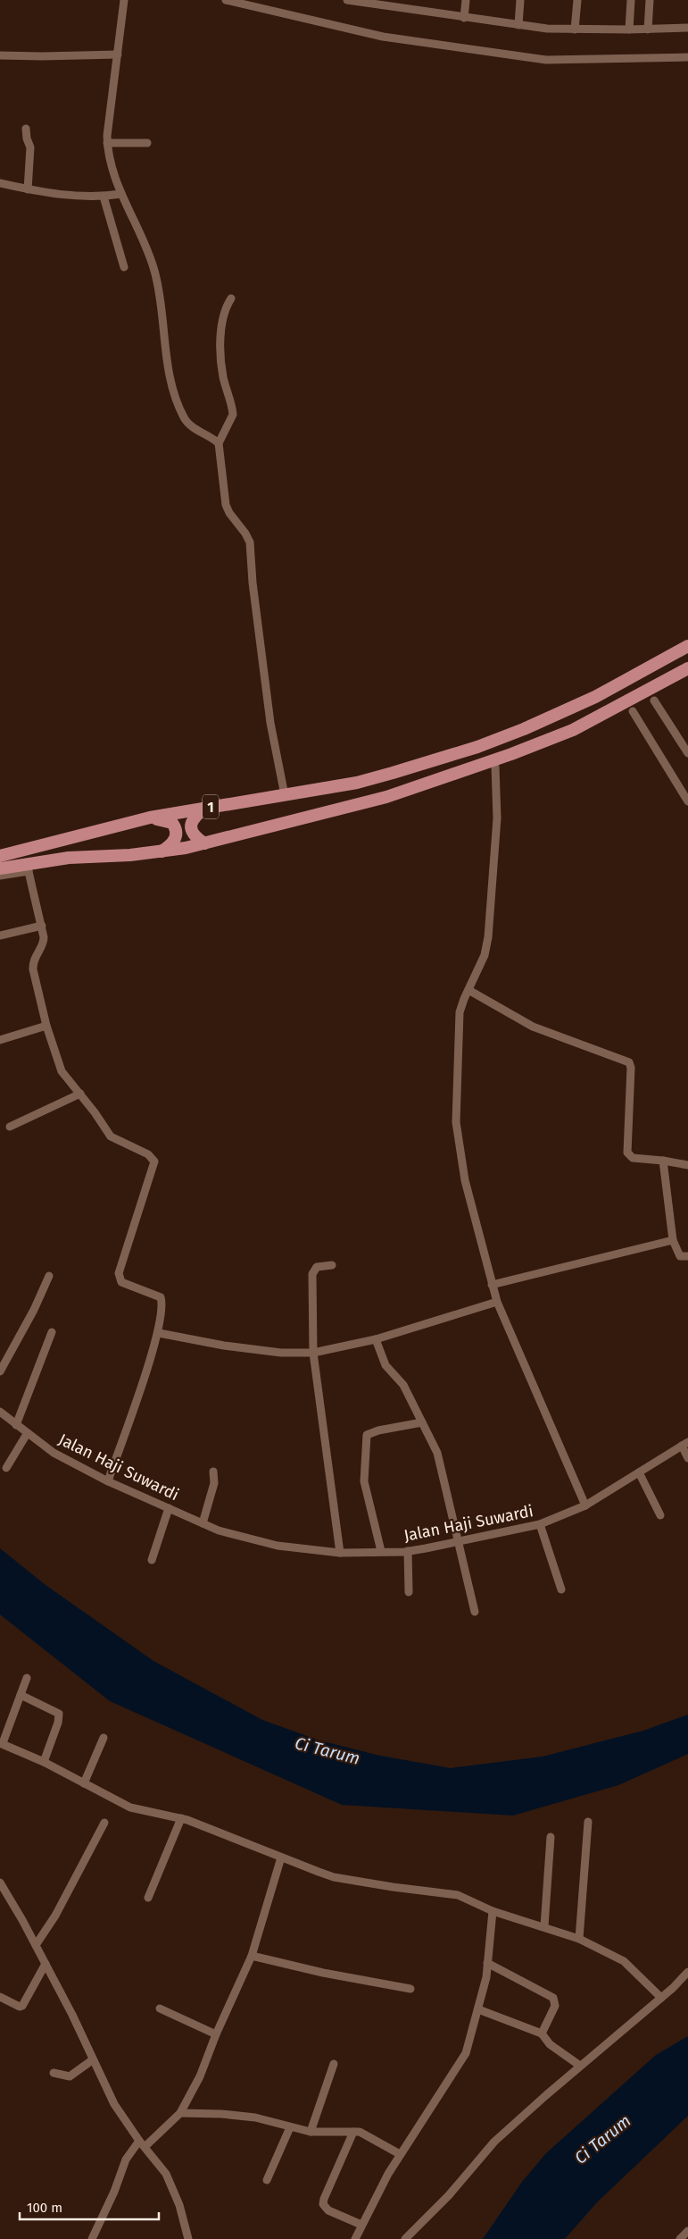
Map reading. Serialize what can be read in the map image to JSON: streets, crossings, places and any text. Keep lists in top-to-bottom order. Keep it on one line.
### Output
{"streets":{"main road":["1"],"street":["Jalan Haji Suwardi"]},"water":["Ci Tarum"],"scale_bar":"100 m"}
